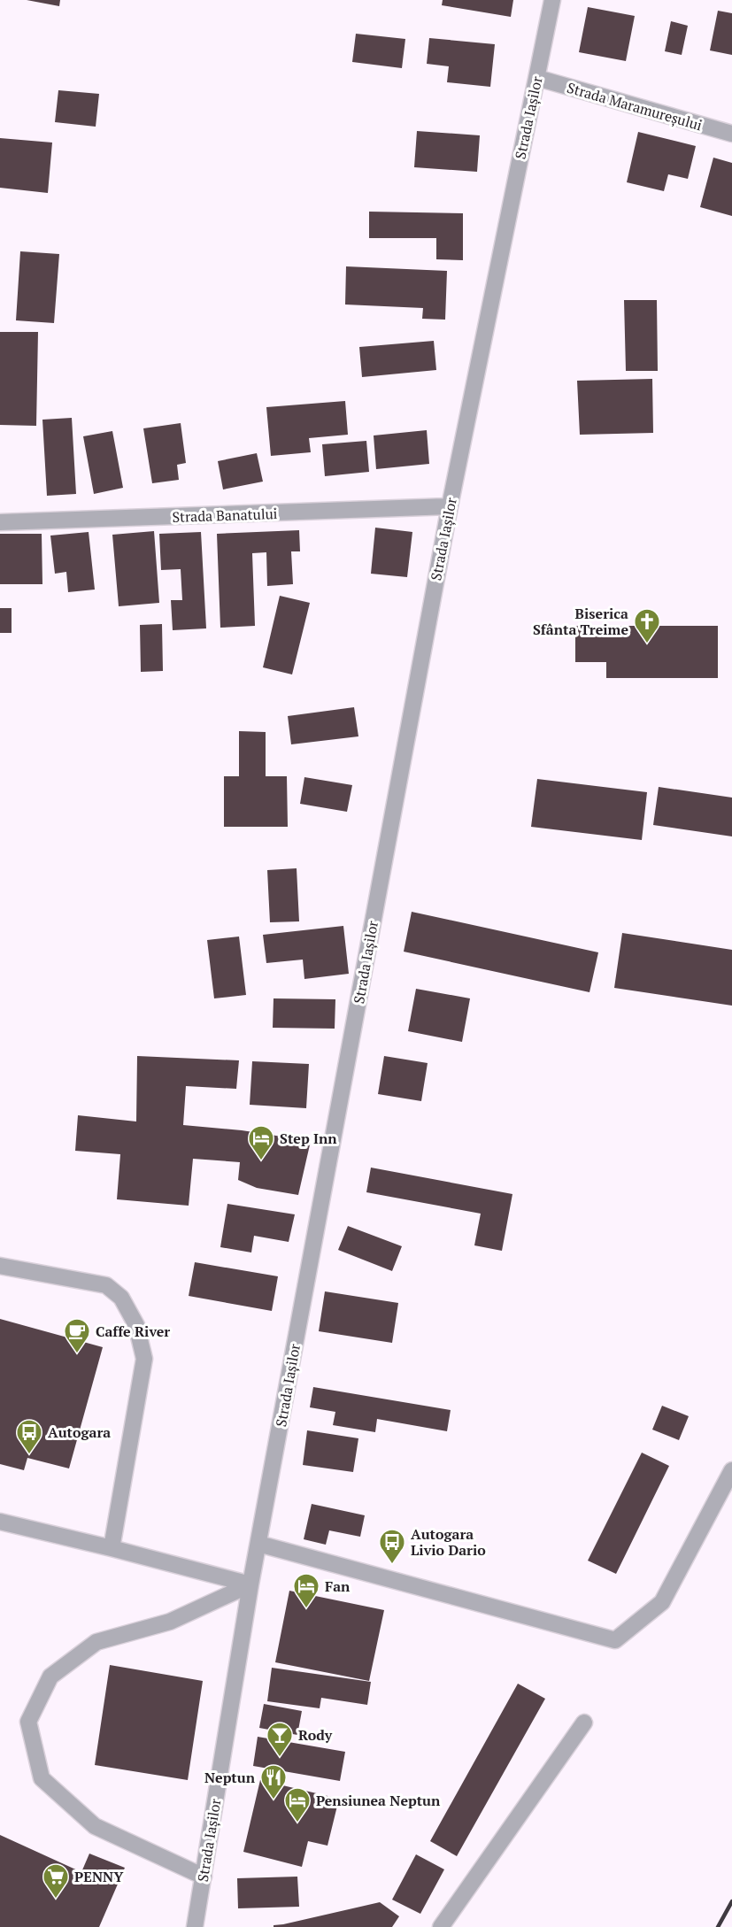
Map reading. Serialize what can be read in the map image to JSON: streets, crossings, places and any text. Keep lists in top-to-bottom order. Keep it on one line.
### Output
{"streets":{"street":["Strada Maramureșului","Strada Iașilor","Strada Banatului"]},"crossings":[["Strada Maramureșului","Strada Iașilor"],["Strada Iașilor","Strada Banatului"]],"places":{"church":["Biserica Sfânta Treime"],"hotel":["Step Inn","Fan","Pensiunea Neptun"],"cafe":["Caffe River"],"bus stop":["Autogara","Autogara Livio Dario"],"bar":["Rody"],"restaurant":["Neptun"],"supermarket":["PENNY"]}}
